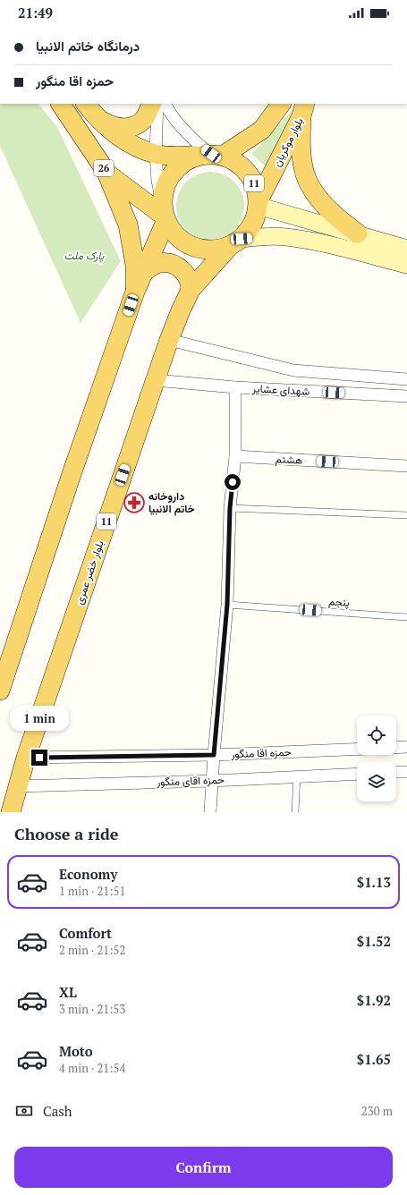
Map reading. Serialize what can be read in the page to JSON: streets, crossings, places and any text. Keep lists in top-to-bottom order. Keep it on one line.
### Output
{"streets":{"main road":["بلوار موکریان","26","11","بلوار خضر عمری"],"street":["شهدای عشایر","هشتم","حمزه اقا منگور","حمزه اقای منگور"],"lane":["پنجم"]},"crossings":[["بلوار موکریان","26"],["بلوار موکریان","11"],["بلوار موکریان","بلوار خضر عمری"],["26","11"],["26","بلوار خضر عمری"],["11","بلوار خضر عمری"],["شهدای عشایر","بلوار خضر عمری"],["بلوار خضر عمری","حمزه اقا منگور"],["بلوار خضر عمری","حمزه اقای منگور"]],"parks":["پارک ملت"],"places":{"pharmacy":["داروخانه خاتم الانبیا"]},"page":{"status":"21:49","banner":["درمانگاه خاتم الانبیا","حمزه اقا منگور"],"bubble":"1 min","heading":"Choose a ride","list":[{"name":"Economy","note":"1 min · 21:51","value":"$1.13"},{"name":"Comfort","note":"2 min · 21:52","value":"$1.52"},{"name":"XL","note":"3 min · 21:53","value":"$1.92"},{"name":"Moto","note":"4 min · 21:54","value":"$1.65"}],"pay":["Cash","230 m"],"buttons":"Confirm"}}
